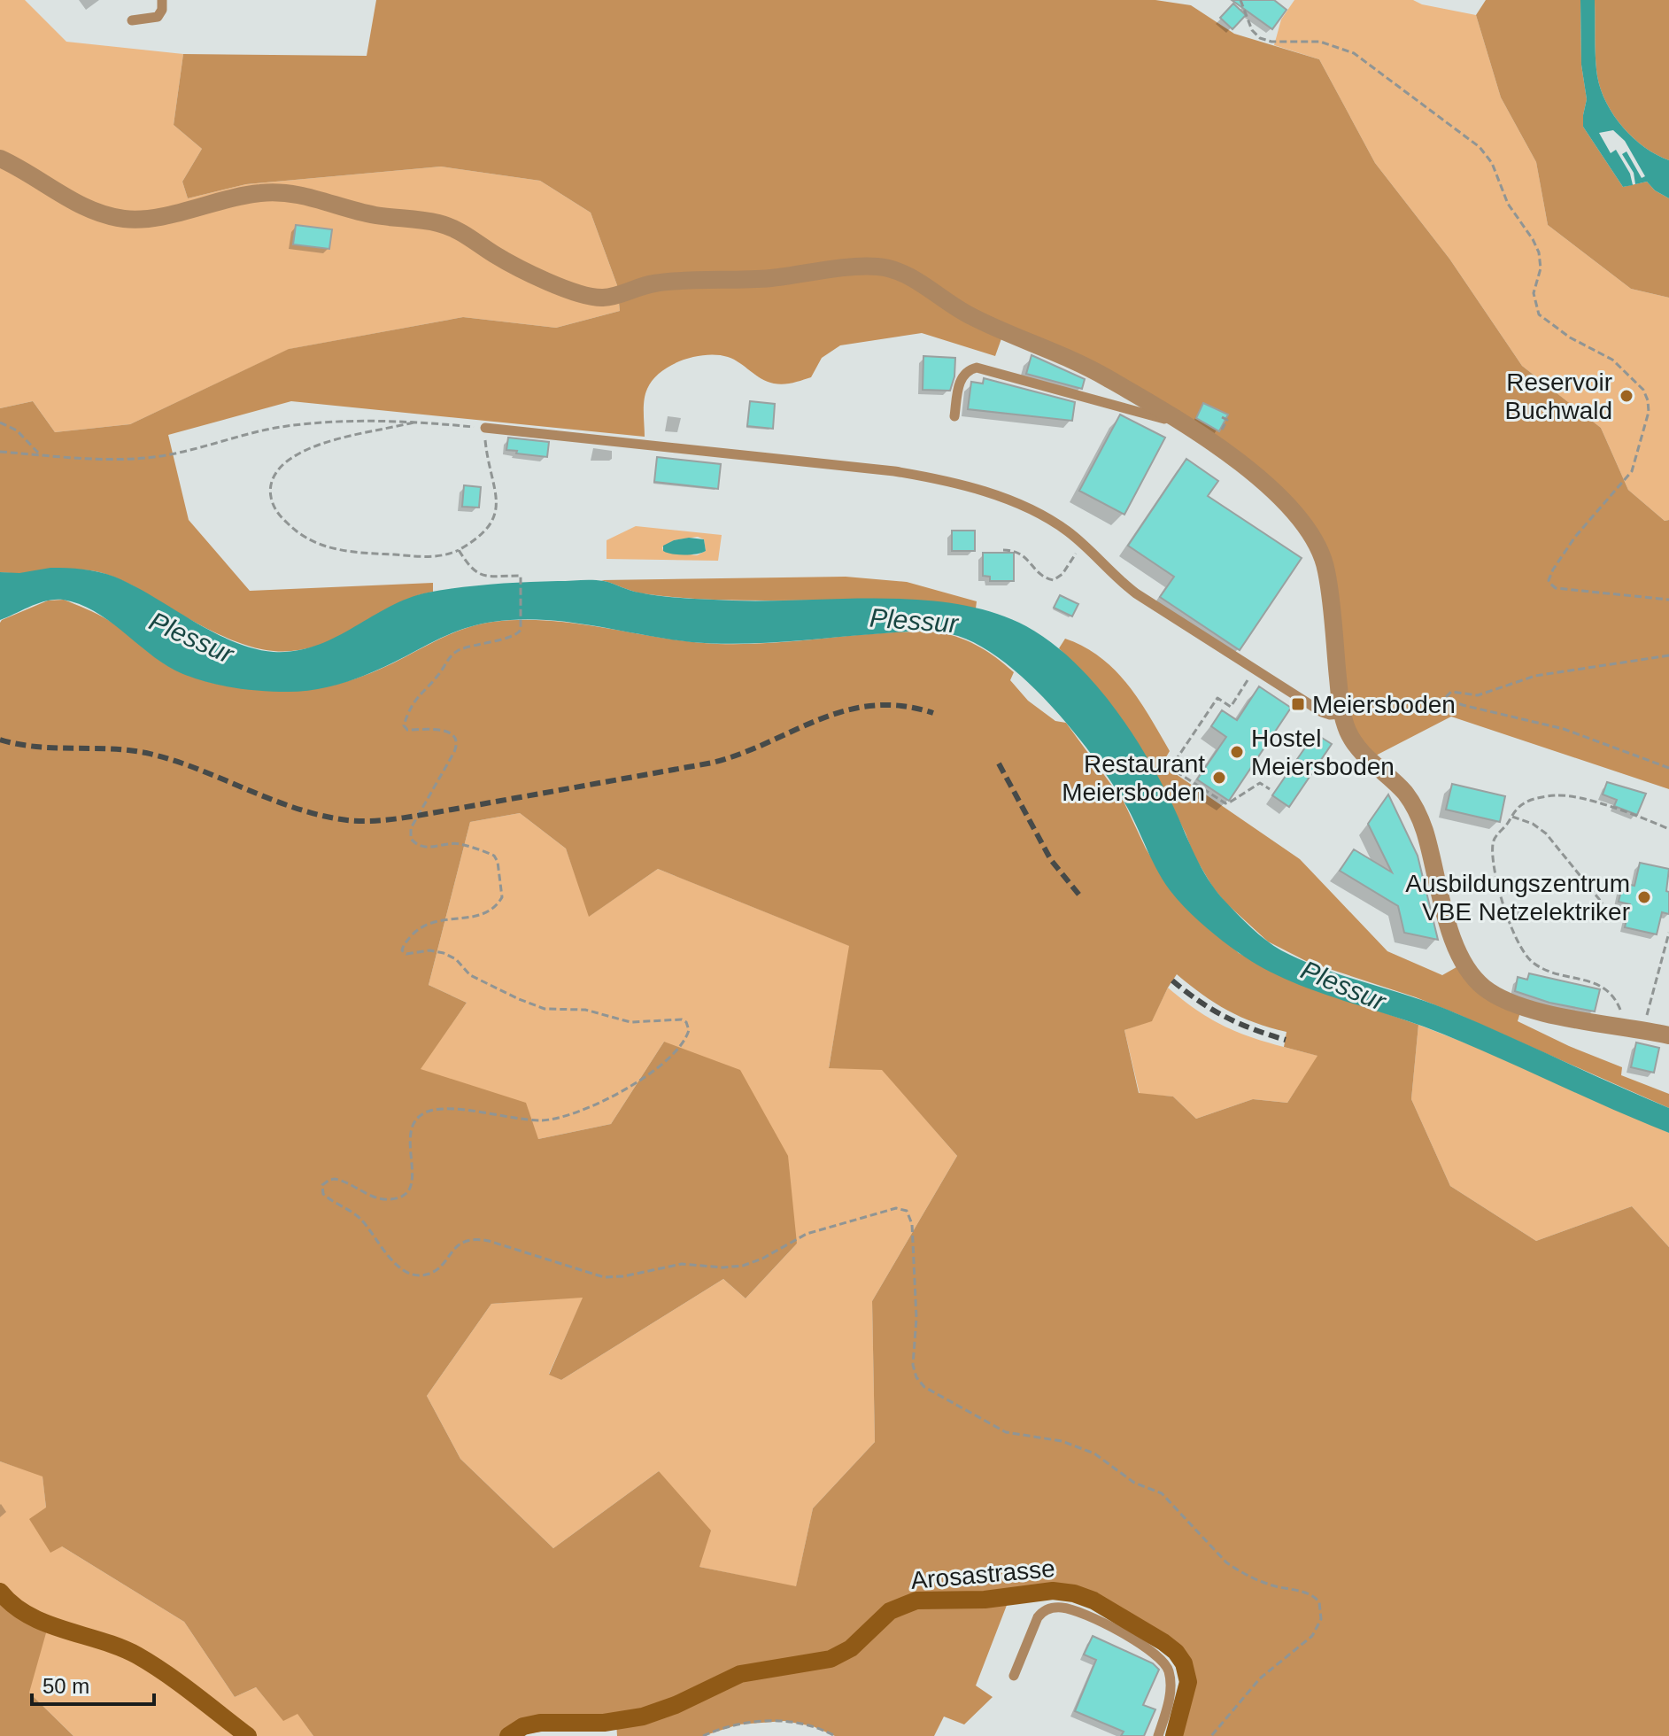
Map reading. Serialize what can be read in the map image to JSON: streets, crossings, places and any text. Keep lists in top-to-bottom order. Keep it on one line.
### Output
{"streets":{"main road":["Arosastrasse"]},"water":["Plessur"],"places":{"other":["Reservoir Buchwald","Hostel Meiersboden","Restaurant Meiersboden","Ausbildungszentrum VBE Netzelektriker"],"transit":["Meiersboden"]},"scale_bar":"50 m"}
